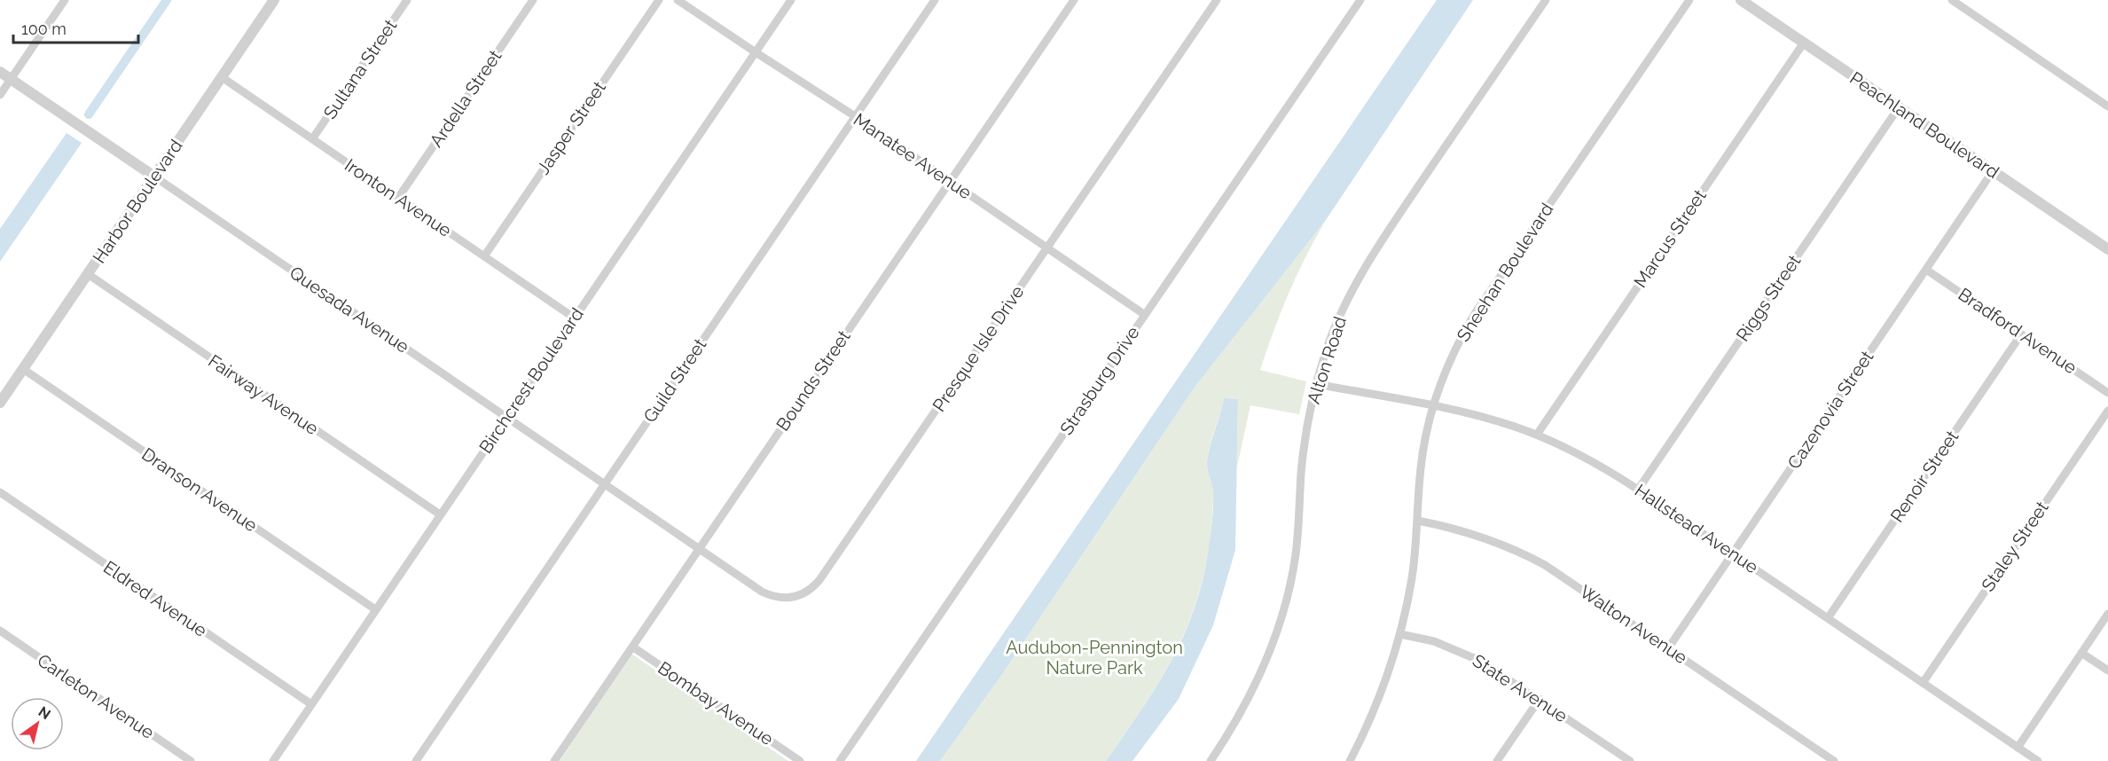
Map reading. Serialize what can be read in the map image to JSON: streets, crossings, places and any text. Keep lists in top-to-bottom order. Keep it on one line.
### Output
{"streets":{"street":["Sultana Street","Ardella Street","Peachland Boulevard","Jasper Street","Manatee Avenue","Ironton Avenue","Harbor Boulevard","Marcus Street","Sheehan Boulevard","Riggs Street","Quesada Avenue","Bradford Avenue","Presque Isle Drive","Alton Road","Birchcrest Boulevard","Guild Street","Bounds Street","Strasburg Drive","Fairway Avenue","Cazenovia Street","Renoir Street","Dranson Avenue","Hallstead Avenue","Staley Street","Eldred Avenue","Walton Avenue","State Avenue","Carleton Avenue","Bombay Avenue"]},"crossings":[["Sultana Street","Ironton Avenue"],["Ardella Street","Ironton Avenue"],["Peachland Boulevard","Marcus Street"],["Peachland Boulevard","Riggs Street"],["Peachland Boulevard","Cazenovia Street"],["Jasper Street","Ironton Avenue"],["Manatee Avenue","Presque Isle Drive"],["Manatee Avenue","Birchcrest Boulevard"],["Manatee Avenue","Guild Street"],["Manatee Avenue","Bounds Street"],["Manatee Avenue","Strasburg Drive"],["Ironton Avenue","Harbor Boulevard"],["Ironton Avenue","Birchcrest Boulevard"],["Harbor Boulevard","Quesada Avenue"],["Harbor Boulevard","Fairway Avenue"],["Harbor Boulevard","Dranson Avenue"],["Marcus Street","Hallstead Avenue"],["Sheehan Boulevard","Hallstead Avenue"],["Sheehan Boulevard","Walton Avenue"],["Sheehan Boulevard","State Avenue"],["Riggs Street","Hallstead Avenue"],["Quesada Avenue","Presque Isle Drive"],["Quesada Avenue","Birchcrest Boulevard"],["Quesada Avenue","Guild Street"],["Quesada Avenue","Bounds Street"],["Bradford Avenue","Cazenovia Street"],["Bradford Avenue","Renoir Street"],["Presque Isle Drive","Bounds Street"],["Alton Road","Hallstead Avenue"],["Birchcrest Boulevard","Fairway Avenue"],["Birchcrest Boulevard","Dranson Avenue"],["Birchcrest Boulevard","Eldred Avenue"],["Bounds Street","Bombay Avenue"],["Cazenovia Street","Hallstead Avenue"],["Cazenovia Street","Walton Avenue"],["Renoir Street","Hallstead Avenue"],["Hallstead Avenue","Staley Street"]],"parks":["Audubon-Pennington Nature Park"],"scale_bar":"100 m","north":"top right"}
